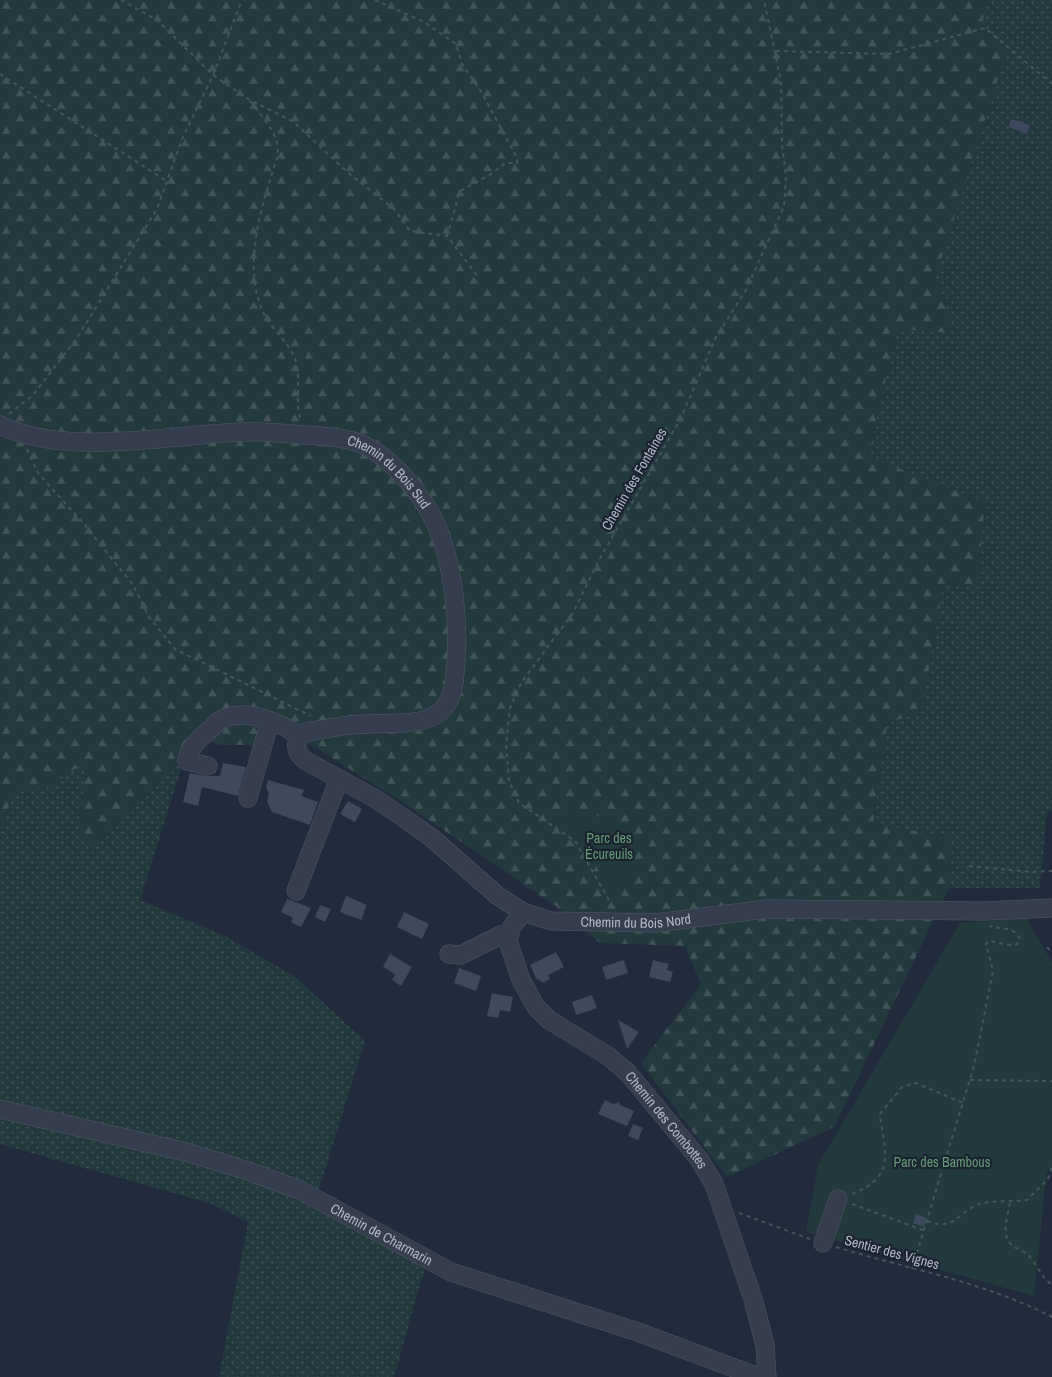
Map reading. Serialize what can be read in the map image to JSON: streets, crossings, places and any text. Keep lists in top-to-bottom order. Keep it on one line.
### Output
{"streets":{"street":["Chemin du Bois Sud","Chemin du Bois Nord","Chemin des Combottes","Chemin de Charmarin"],"path":["Chemin des Fontaines","Sentier des Vignes"]},"crossings":[["Chemin du Bois Sud","Chemin du Bois Nord"],["Chemin des Fontaines","Chemin du Bois Nord"],["Chemin des Combottes","Sentier des Vignes"]],"parks":["Parc des Écureuils","Parc des Bambous"]}
